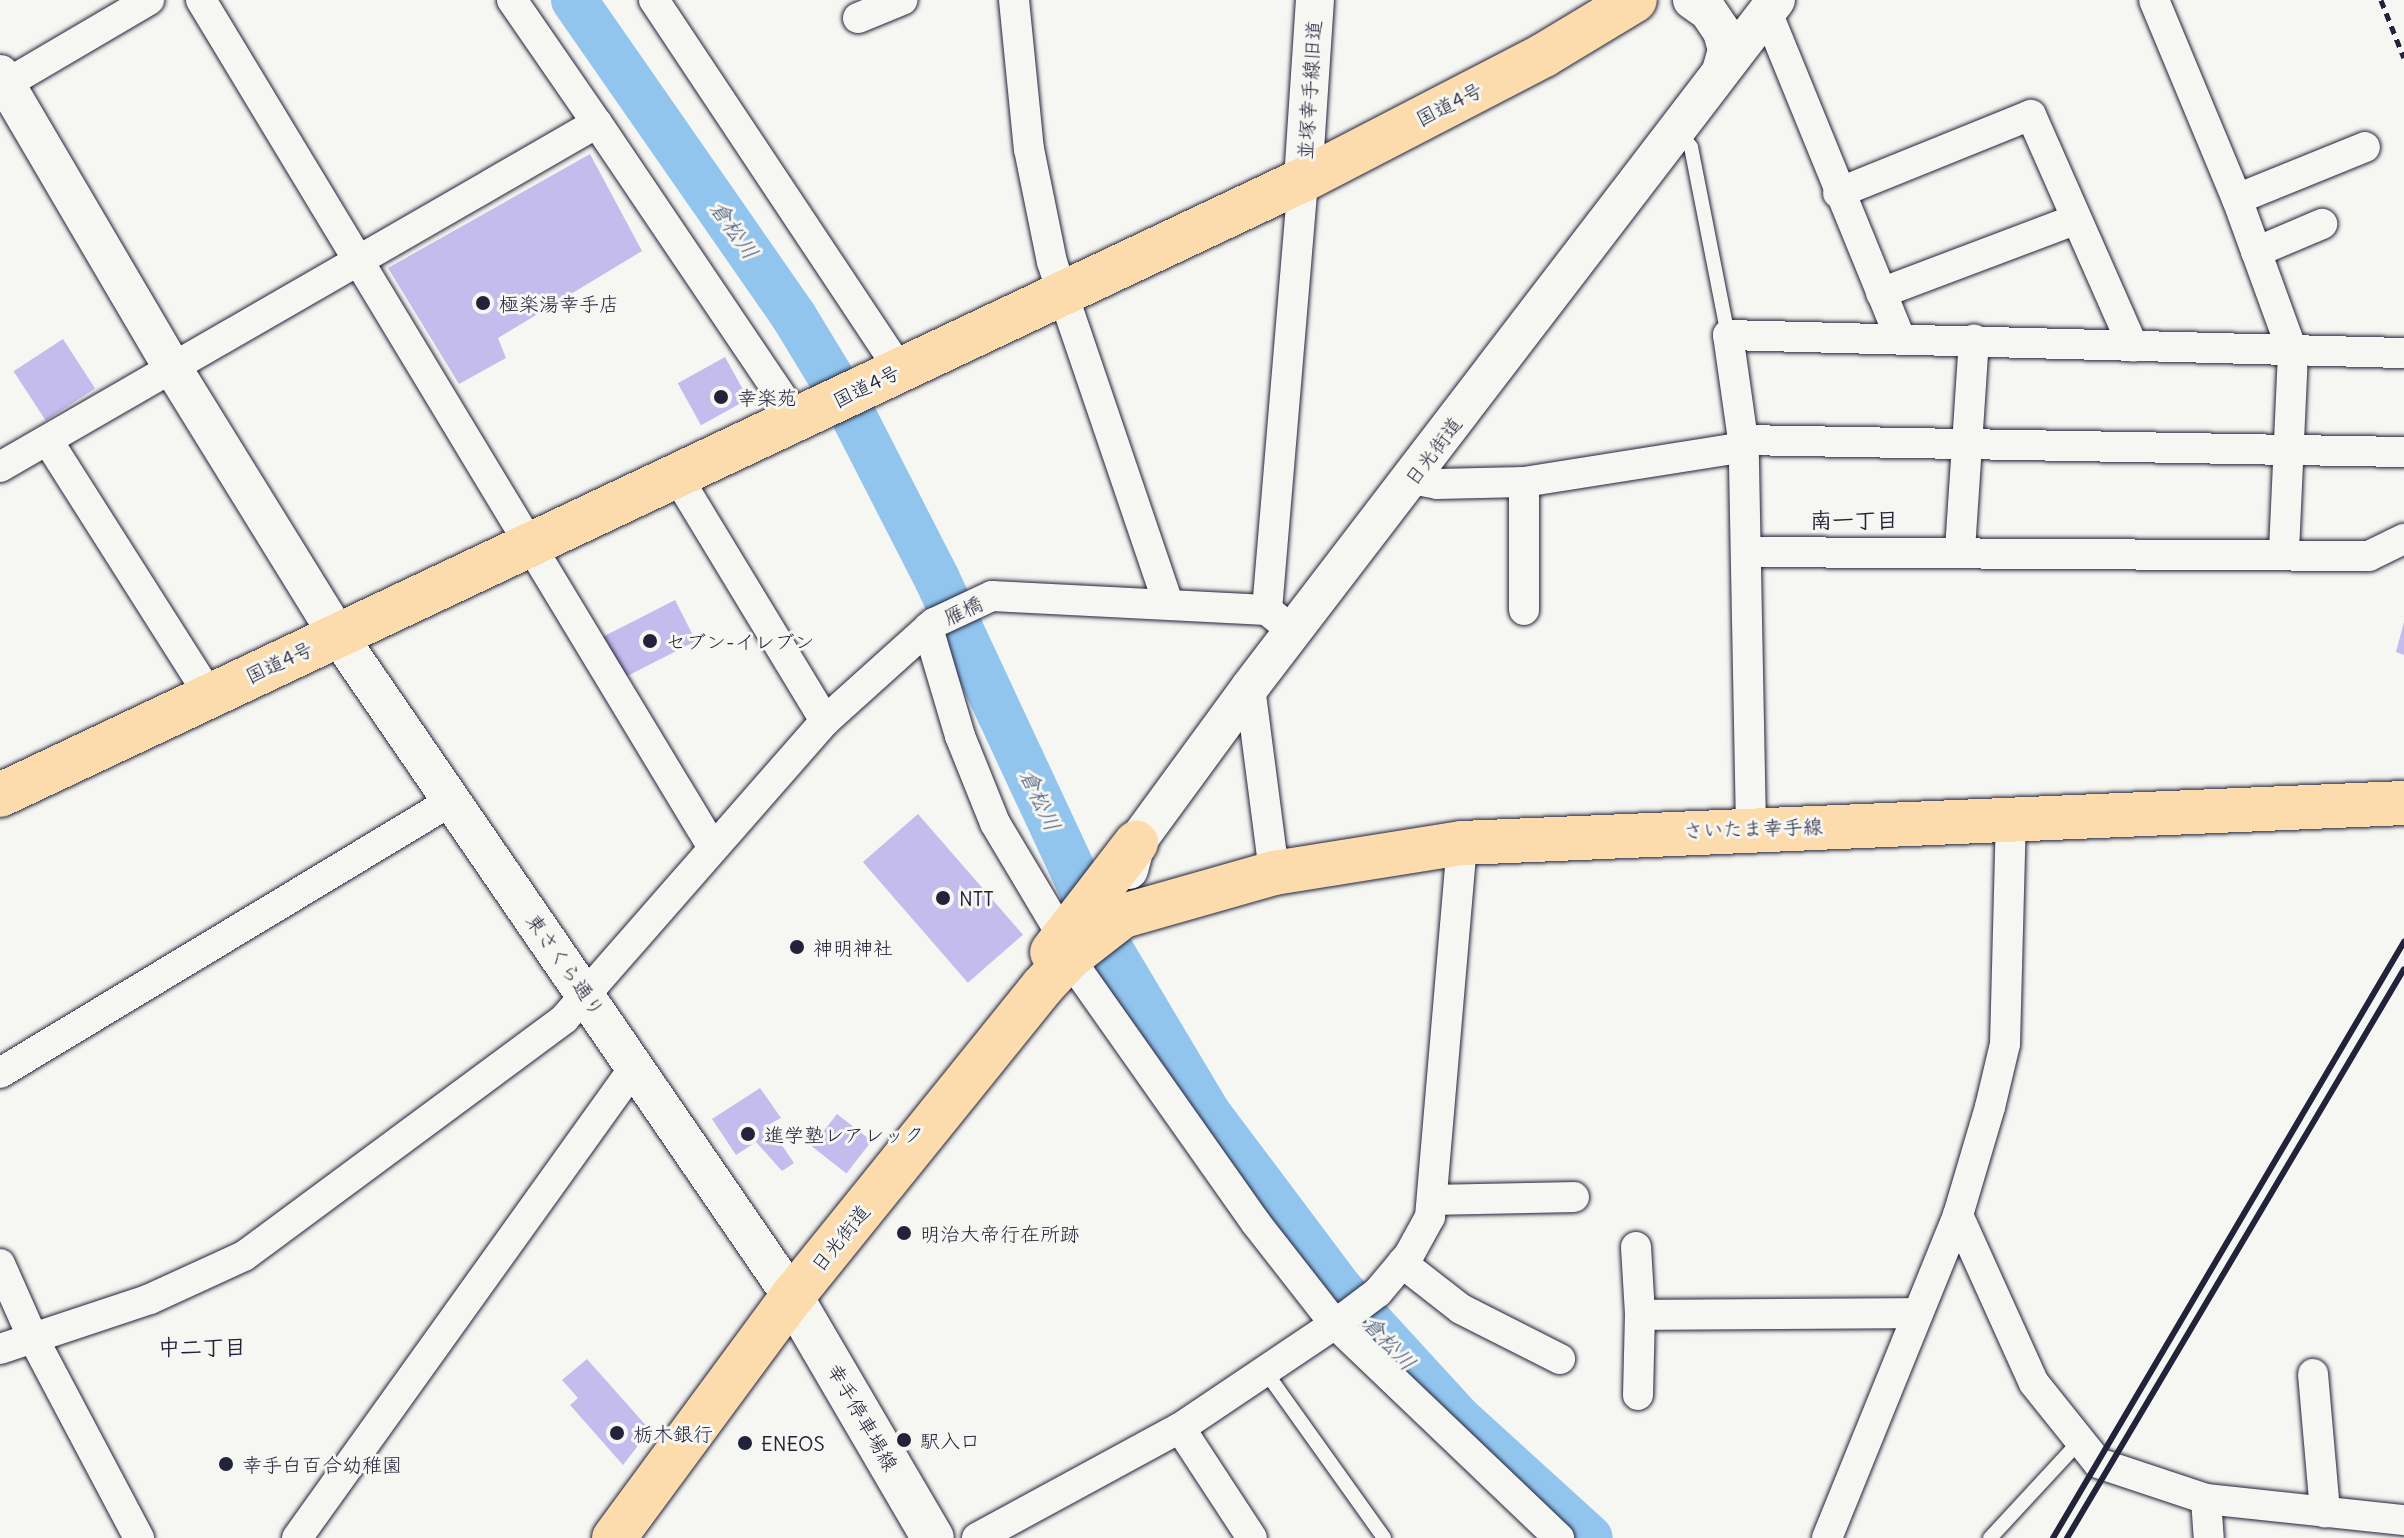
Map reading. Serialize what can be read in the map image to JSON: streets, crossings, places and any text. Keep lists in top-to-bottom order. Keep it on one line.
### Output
{"streets":{"main road":["国道4号","日光街道","さいたま幸手線","幸手停車場線"],"street":["並塚幸手線旧道","雁橋","東さくら通り"]},"crossings":[["並塚幸手線旧道","国道4号"],["国道4号","東さくら通り"],["日光街道","さいたま幸手線"],["日光街道","東さくら通り"],["日光街道","幸手停車場線"],["雁橋","東さくら通り"],["東さくら通り","幸手停車場線"]],"districts":["南一丁目","中二丁目"],"water":["倉松川"],"places":["極楽湯幸手店","幸楽苑","セブン-イレブン","NTT","神明神社","進学塾レアレック","明治大帝行在所跡","栃木銀行","駅入口","ENEOS","幸手白百合幼稚園"]}
